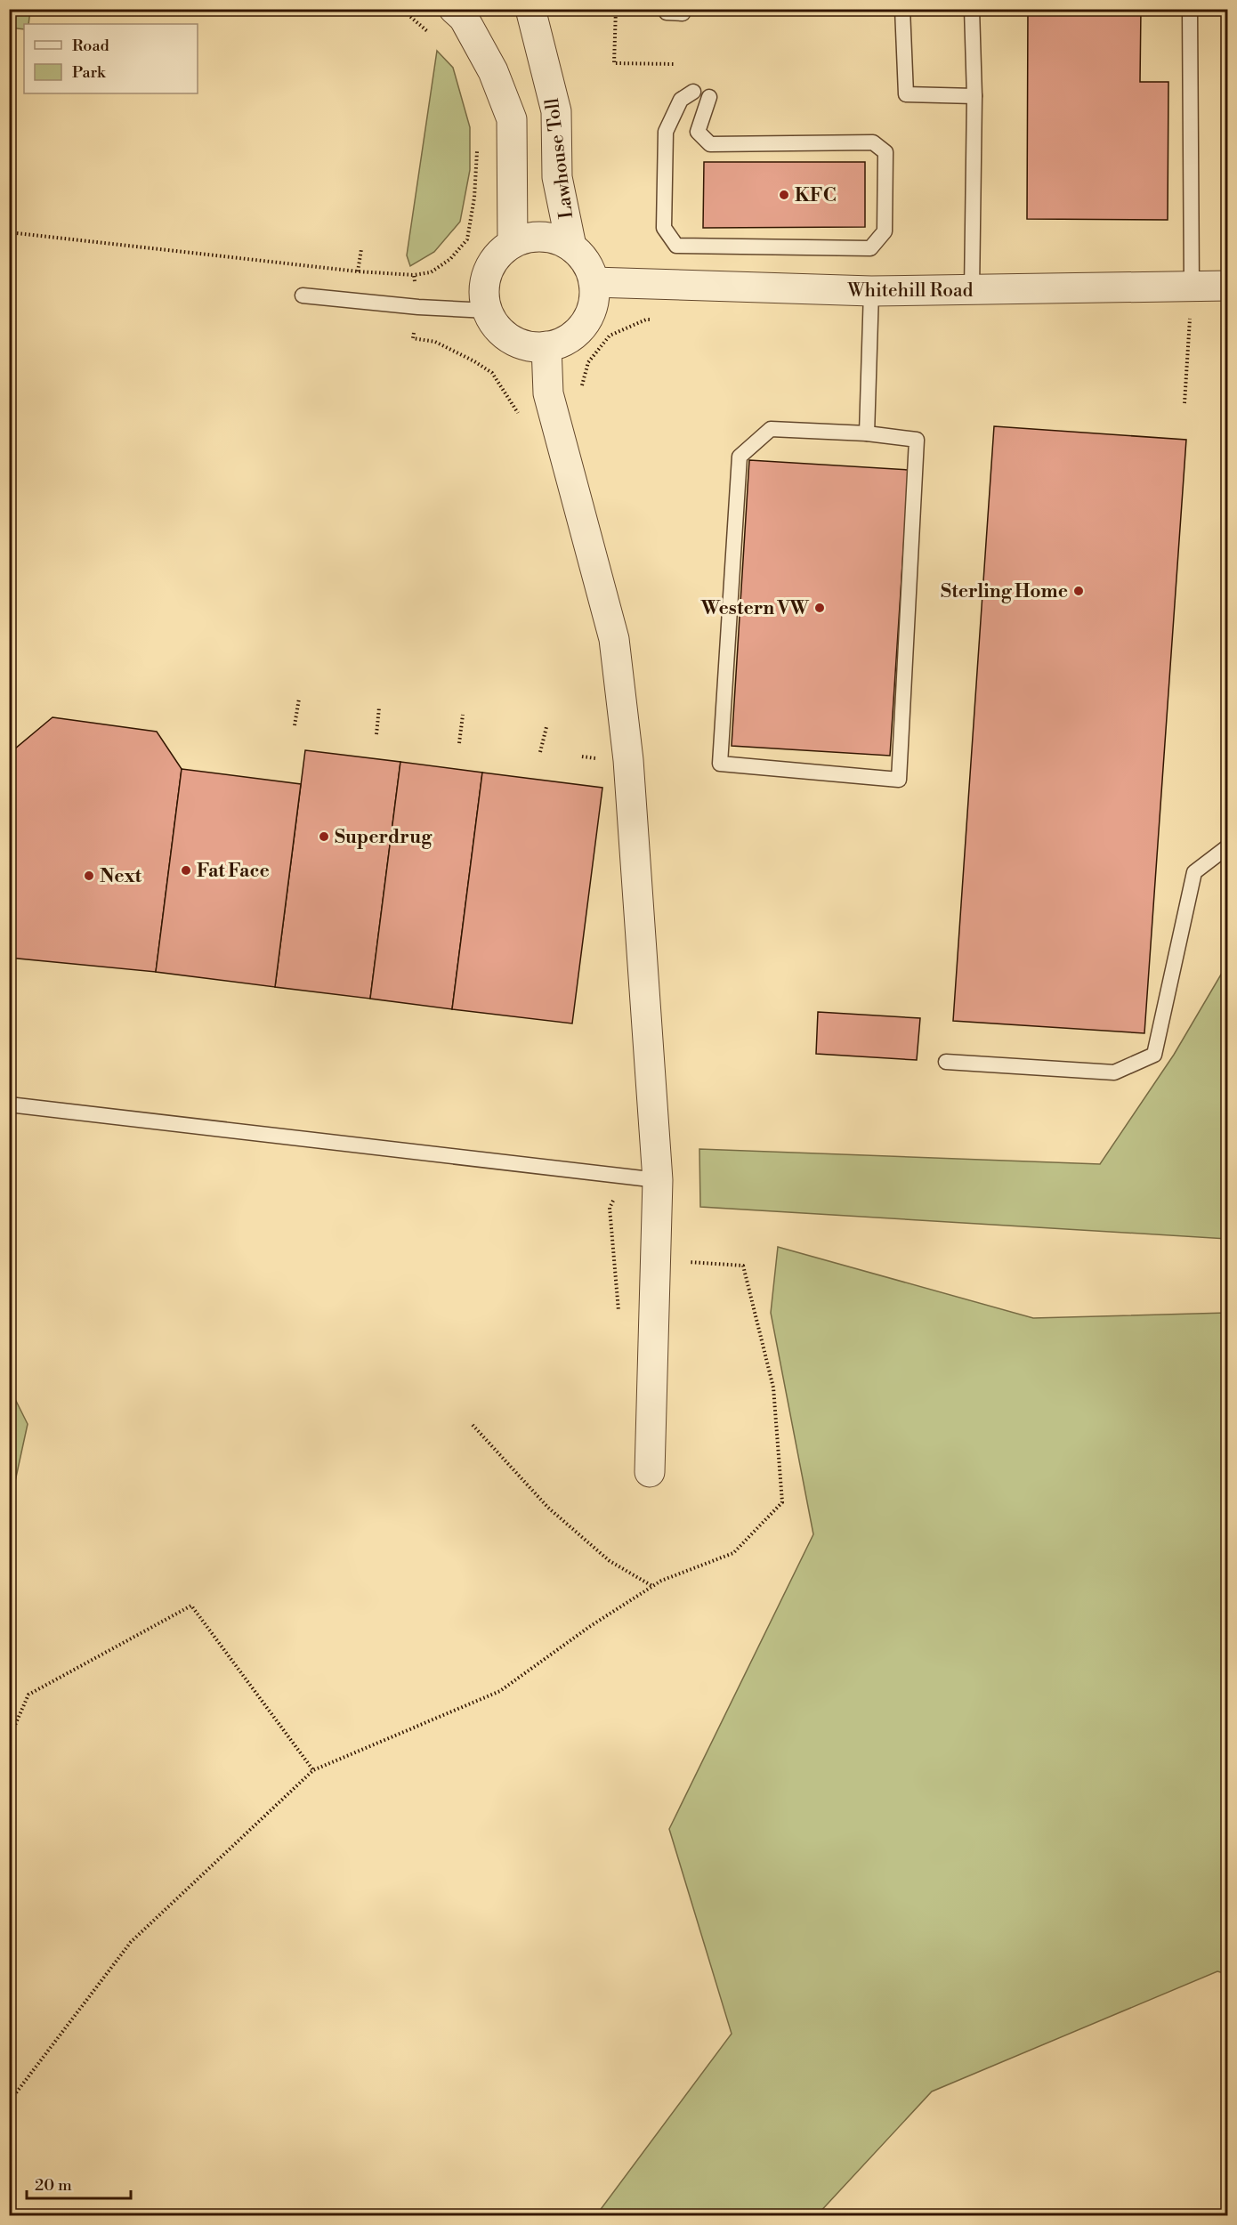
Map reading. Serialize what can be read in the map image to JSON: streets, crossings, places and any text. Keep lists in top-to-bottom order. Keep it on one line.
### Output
{"streets":{"street":["Lawhouse Toll","Whitehill Road"]},"crossings":[["Lawhouse Toll","Whitehill Road"]],"places":["KFC","Sterling Home","Western VW","Superdrug","Fat Face","Next"],"legend":["Road","Park"],"scale_bar":"20 m"}
